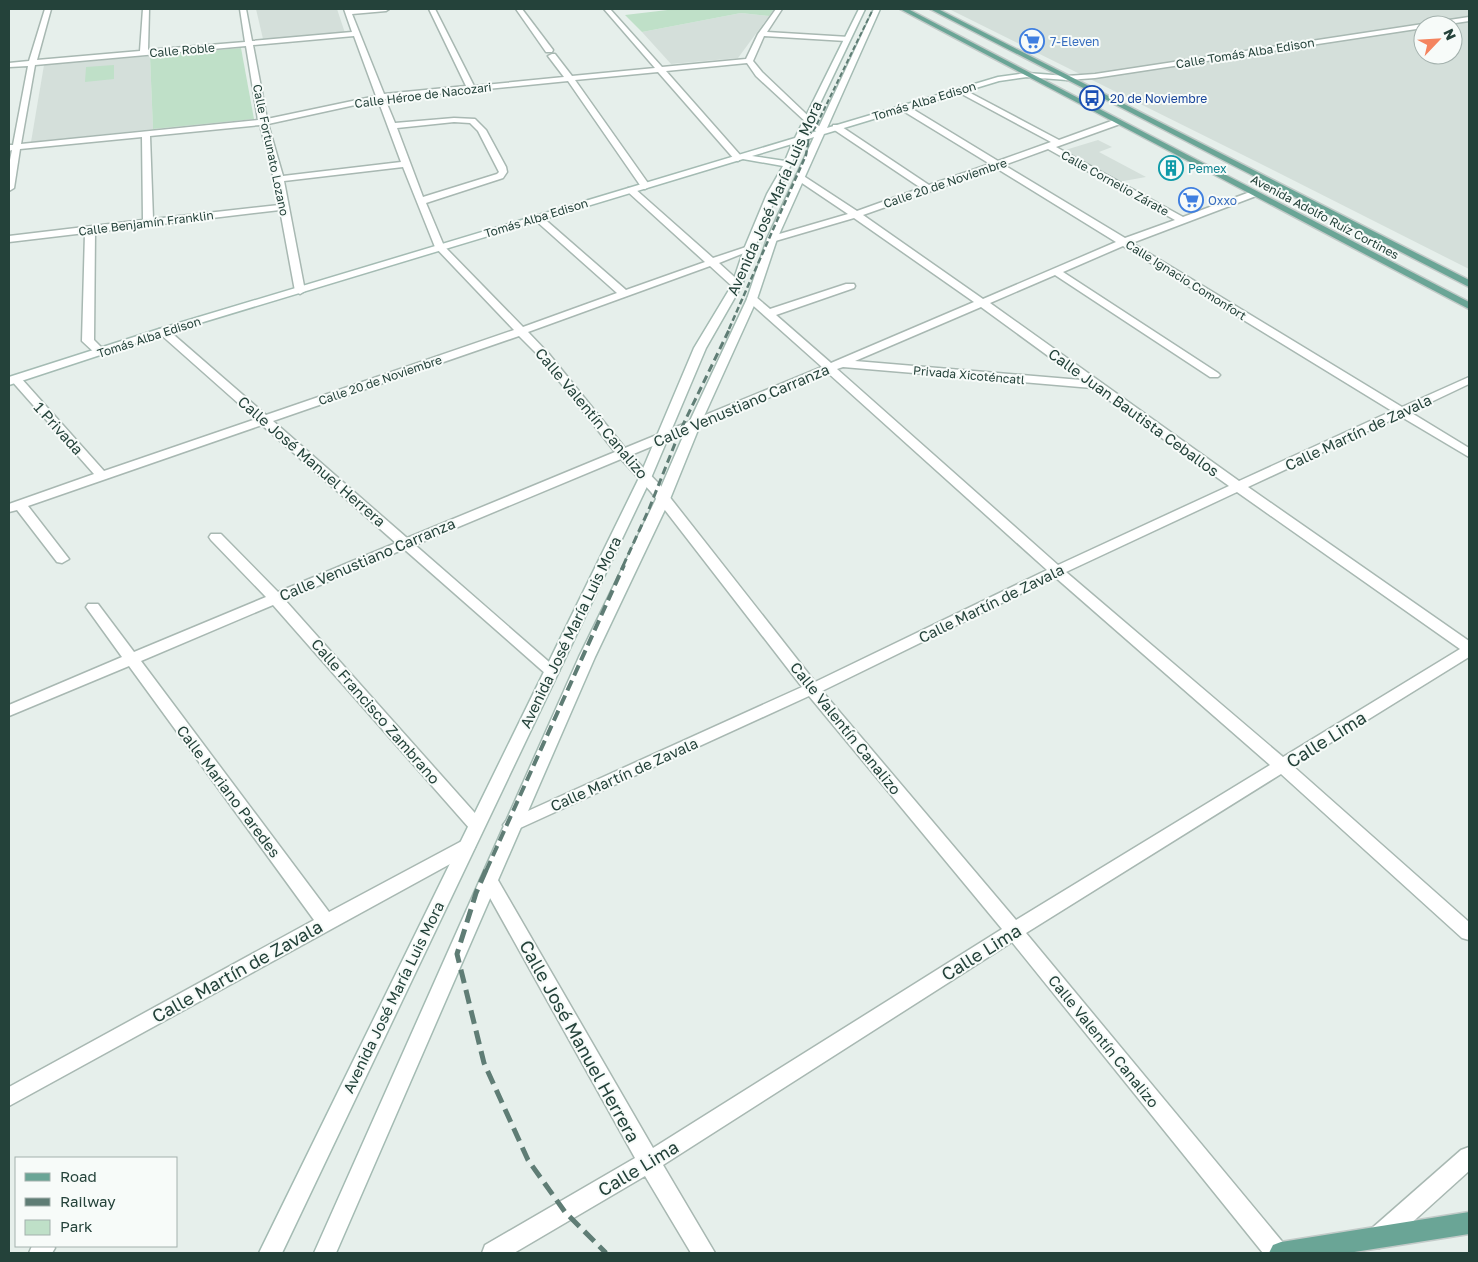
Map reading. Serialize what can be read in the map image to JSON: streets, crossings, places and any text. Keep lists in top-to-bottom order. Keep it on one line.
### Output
{"streets":{"main road":["Avenida Adolfo Ruíz Cortines"],"street":["Calle Roble","Calle Tomás Alba Edison","Calle Héroe de Nacozari","Tomás Alba Edison","Calle Fortunato Lozano","Calle 20 de Noviembre","Calle Cornelio Zárate","Avenida José María Luis Mora","Calle Benjamín Franklin","Calle Ignacio Comonfort","Privada Xicoténcatl","Calle Venustiano Carranza","Calle Juan Bautista Ceballos","Calle Valentín Canalizo","1 Privada","Calle Martín de Zavala","Calle José Manuel Herrera","Calle Francisco Zambrano","Calle Lima","Calle Mariano Paredes"]},"crossings":[["Calle Roble","Calle Fortunato Lozano"],["Calle Roble","Calle Valentín Canalizo"],["Calle Tomás Alba Edison","Tomás Alba Edison"],["Calle Tomás Alba Edison","Avenida Adolfo Ruíz Cortines"],["Calle Héroe de Nacozari","Calle Fortunato Lozano"],["Calle Héroe de Nacozari","Calle Valentín Canalizo"],["Tomás Alba Edison","Calle Fortunato Lozano"],["Tomás Alba Edison","Calle Cornelio Zárate"],["Tomás Alba Edison","Avenida José María Luis Mora"],["Tomás Alba Edison","Avenida Adolfo Ruíz Cortines"],["Tomás Alba Edison","Calle Ignacio Comonfort"],["Tomás Alba Edison","Calle Valentín Canalizo"],["Tomás Alba Edison","1 Privada"],["Tomás Alba Edison","Calle José Manuel Herrera"],["Calle Fortunato Lozano","Calle Benjamín Franklin"],["Calle 20 de Noviembre","Calle Cornelio Zárate"],["Calle 20 de Noviembre","Avenida José María Luis Mora"],["Calle 20 de Noviembre","Avenida Adolfo Ruíz Cortines"],["Calle 20 de Noviembre","Calle Ignacio Comonfort"],["Calle 20 de Noviembre","Calle Juan Bautista Ceballos"],["Calle 20 de Noviembre","Calle Valentín Canalizo"],["Calle 20 de Noviembre","1 Privada"],["Calle 20 de Noviembre","Calle José Manuel Herrera"],["Calle Cornelio Zárate","Calle Venustiano Carranza"],["Avenida José María Luis Mora","Calle Venustiano Carranza"],["Avenida José María Luis Mora","Calle Juan Bautista Ceballos"],["Avenida José María Luis Mora","Calle Valentín Canalizo"],["Avenida José María Luis Mora","Calle Martín de Zavala"],["Avenida José María Luis Mora","Calle José Manuel Herrera"],["Avenida José María Luis Mora","Calle Francisco Zambrano"],["Avenida Adolfo Ruíz Cortines","Calle Venustiano Carranza"],["Calle Ignacio Comonfort","Calle Venustiano Carranza"],["Calle Ignacio Comonfort","Calle Martín de Zavala"],["Privada Xicoténcatl","Calle Venustiano Carranza"],["Privada Xicoténcatl","Calle Juan Bautista Ceballos"],["Calle Venustiano Carranza","Calle Juan Bautista Ceballos"],["Calle Venustiano Carranza","Calle Valentín Canalizo"],["Calle Venustiano Carranza","Calle José Manuel Herrera"],["Calle Venustiano Carranza","Calle Francisco Zambrano"],["Calle Venustiano Carranza","Calle Mariano Paredes"],["Calle Juan Bautista Ceballos","Calle Martín de Zavala"],["Calle Juan Bautista Ceballos","Calle Lima"],["Calle Valentín Canalizo","Calle Martín de Zavala"],["Calle Valentín Canalizo","Calle Lima"],["Calle Martín de Zavala","Calle Mariano Paredes"],["Calle José Manuel Herrera","Calle Lima"]],"places":{"supermarket":["7-Eleven","Oxxo"],"bus stop":["20 de Noviembre"],"building":["Pemex"]},"legend":["Road","Railway","Park"],"north":"top right"}
